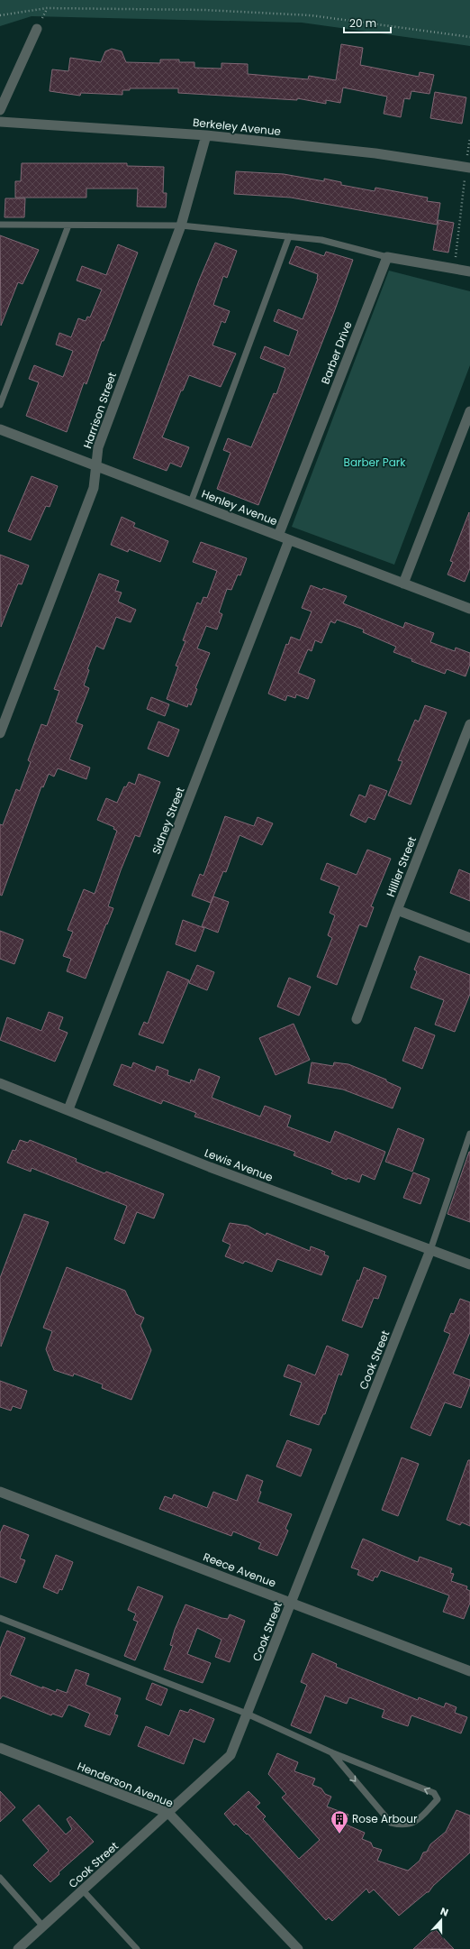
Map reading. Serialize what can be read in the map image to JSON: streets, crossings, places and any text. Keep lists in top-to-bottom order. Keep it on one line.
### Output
{"streets":{"street":["Berkeley Avenue","Barber Drive","Harrison Street","Henley Avenue","Sidney Street","Hillier Street","Lewis Avenue","Cook Street","Reece Avenue","Henderson Avenue"]},"crossings":[["Berkeley Avenue","Harrison Street"],["Barber Drive","Henley Avenue"],["Harrison Street","Henley Avenue"],["Henley Avenue","Sidney Street"],["Sidney Street","Lewis Avenue"],["Lewis Avenue","Cook Street"],["Cook Street","Reece Avenue"],["Cook Street","Henderson Avenue"]],"parks":["Barber Park"],"places":{"building":["Rose Arbour"]},"scale_bar":"20 m","north":"top"}
